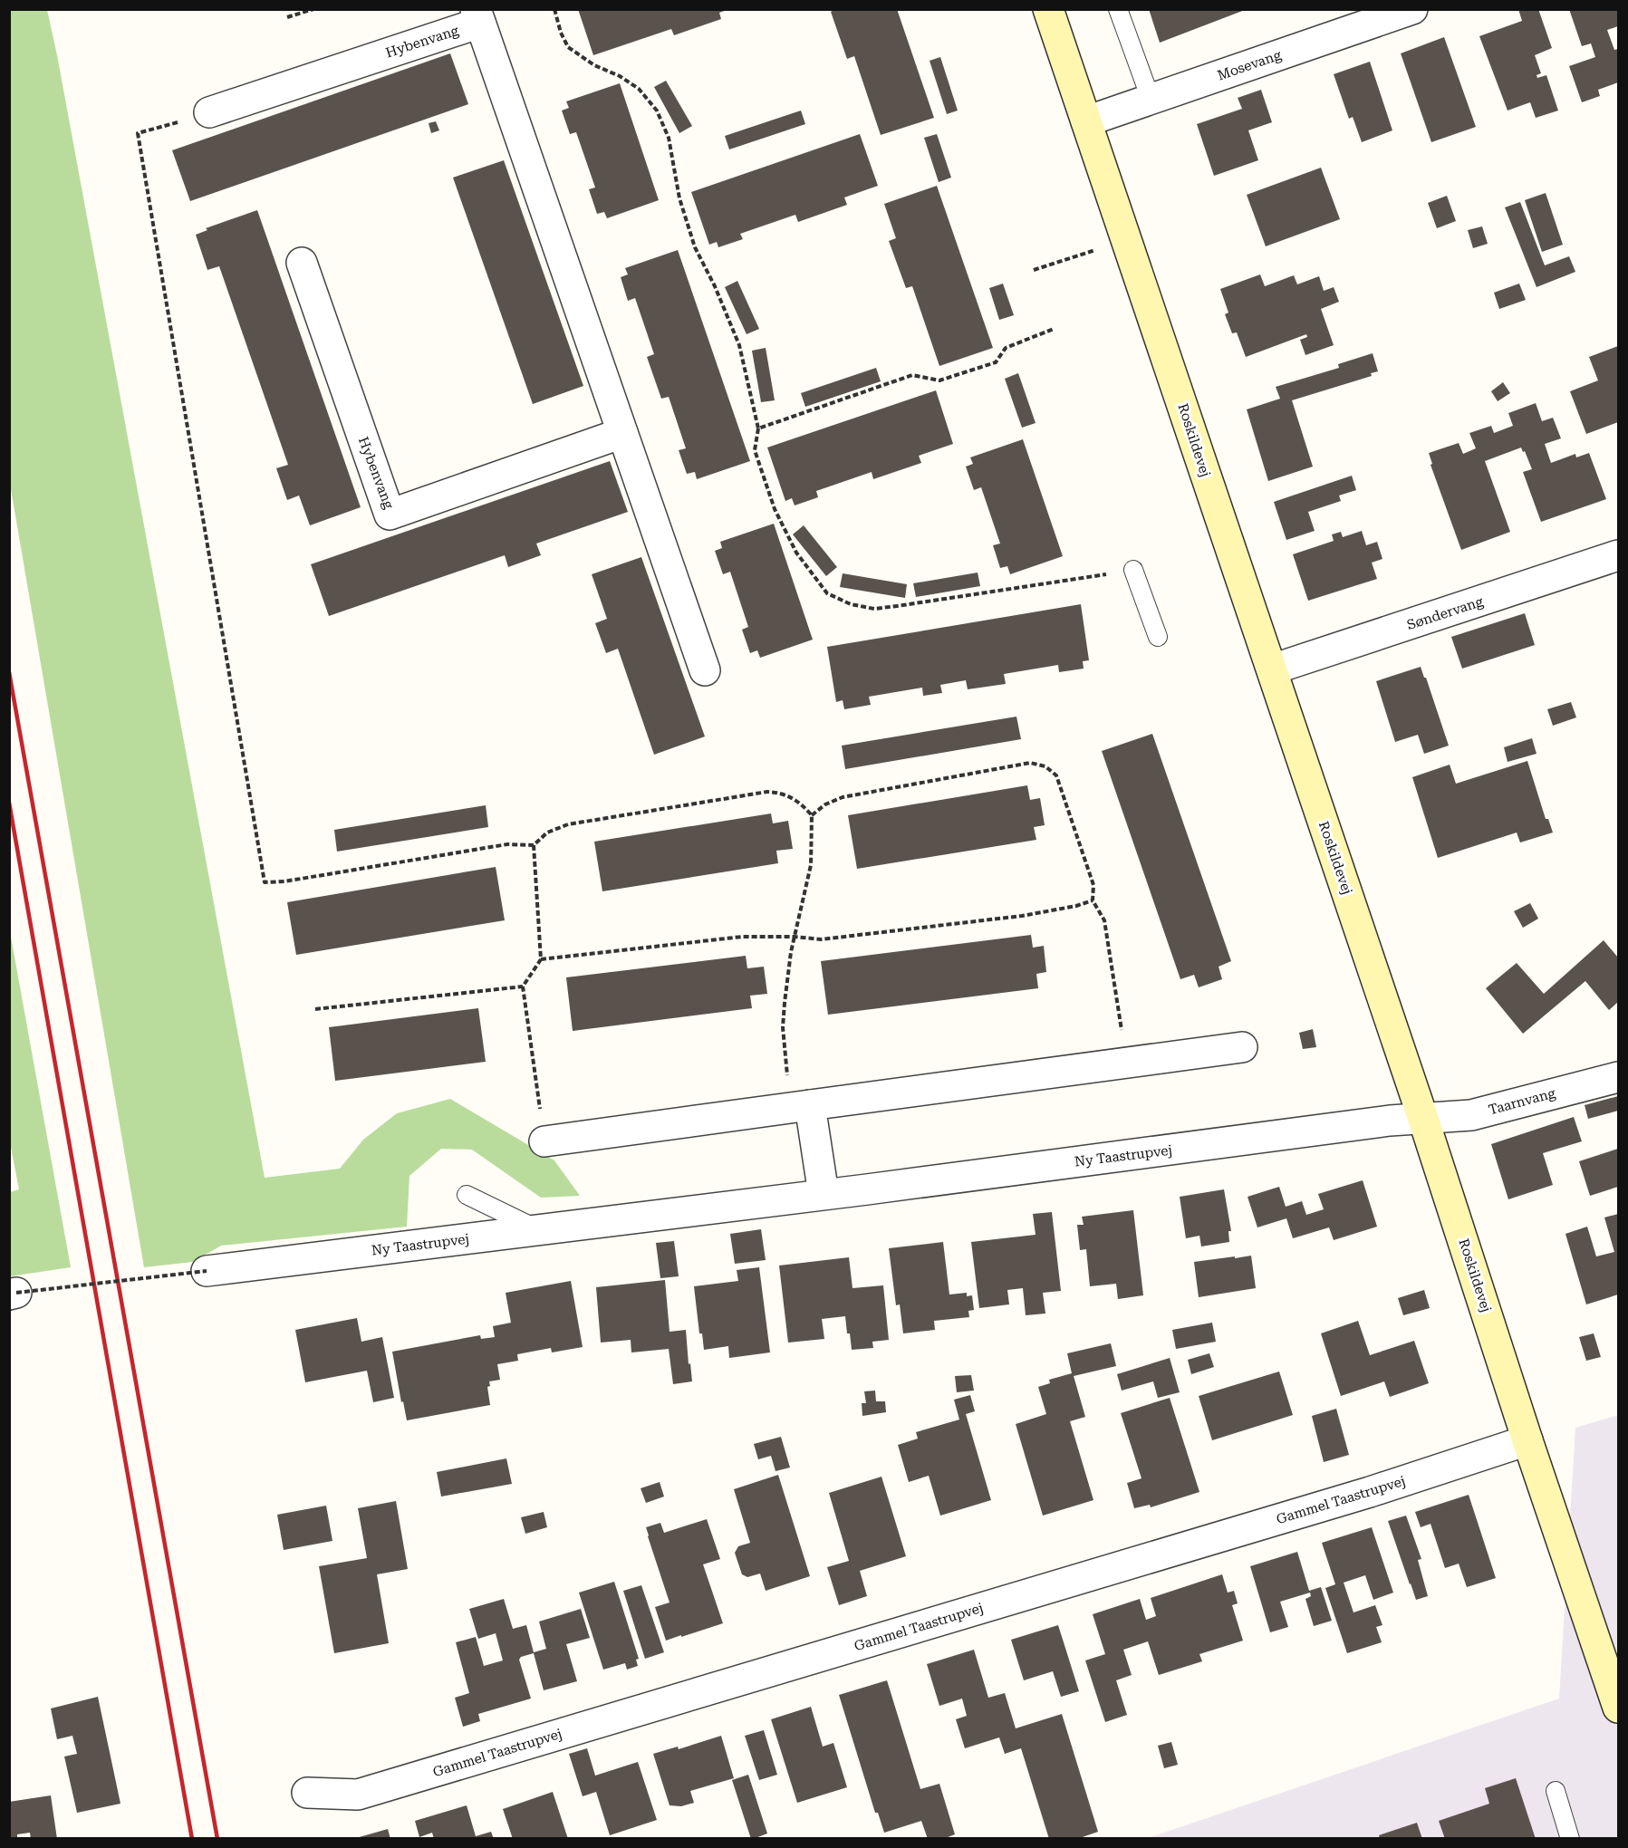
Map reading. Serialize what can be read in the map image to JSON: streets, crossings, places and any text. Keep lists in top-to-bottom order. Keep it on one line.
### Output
{"streets":{"street":["Hybenvang","Mosevang","Roskildevej","Søndervang","Taarnvang","Ny Taastrupvej","Gammel Taastrupvej"]},"crossings":[["Mosevang","Roskildevej"],["Roskildevej","Søndervang"],["Roskildevej","Taarnvang"],["Roskildevej","Ny Taastrupvej"],["Roskildevej","Gammel Taastrupvej"],["Taarnvang","Ny Taastrupvej"]]}
